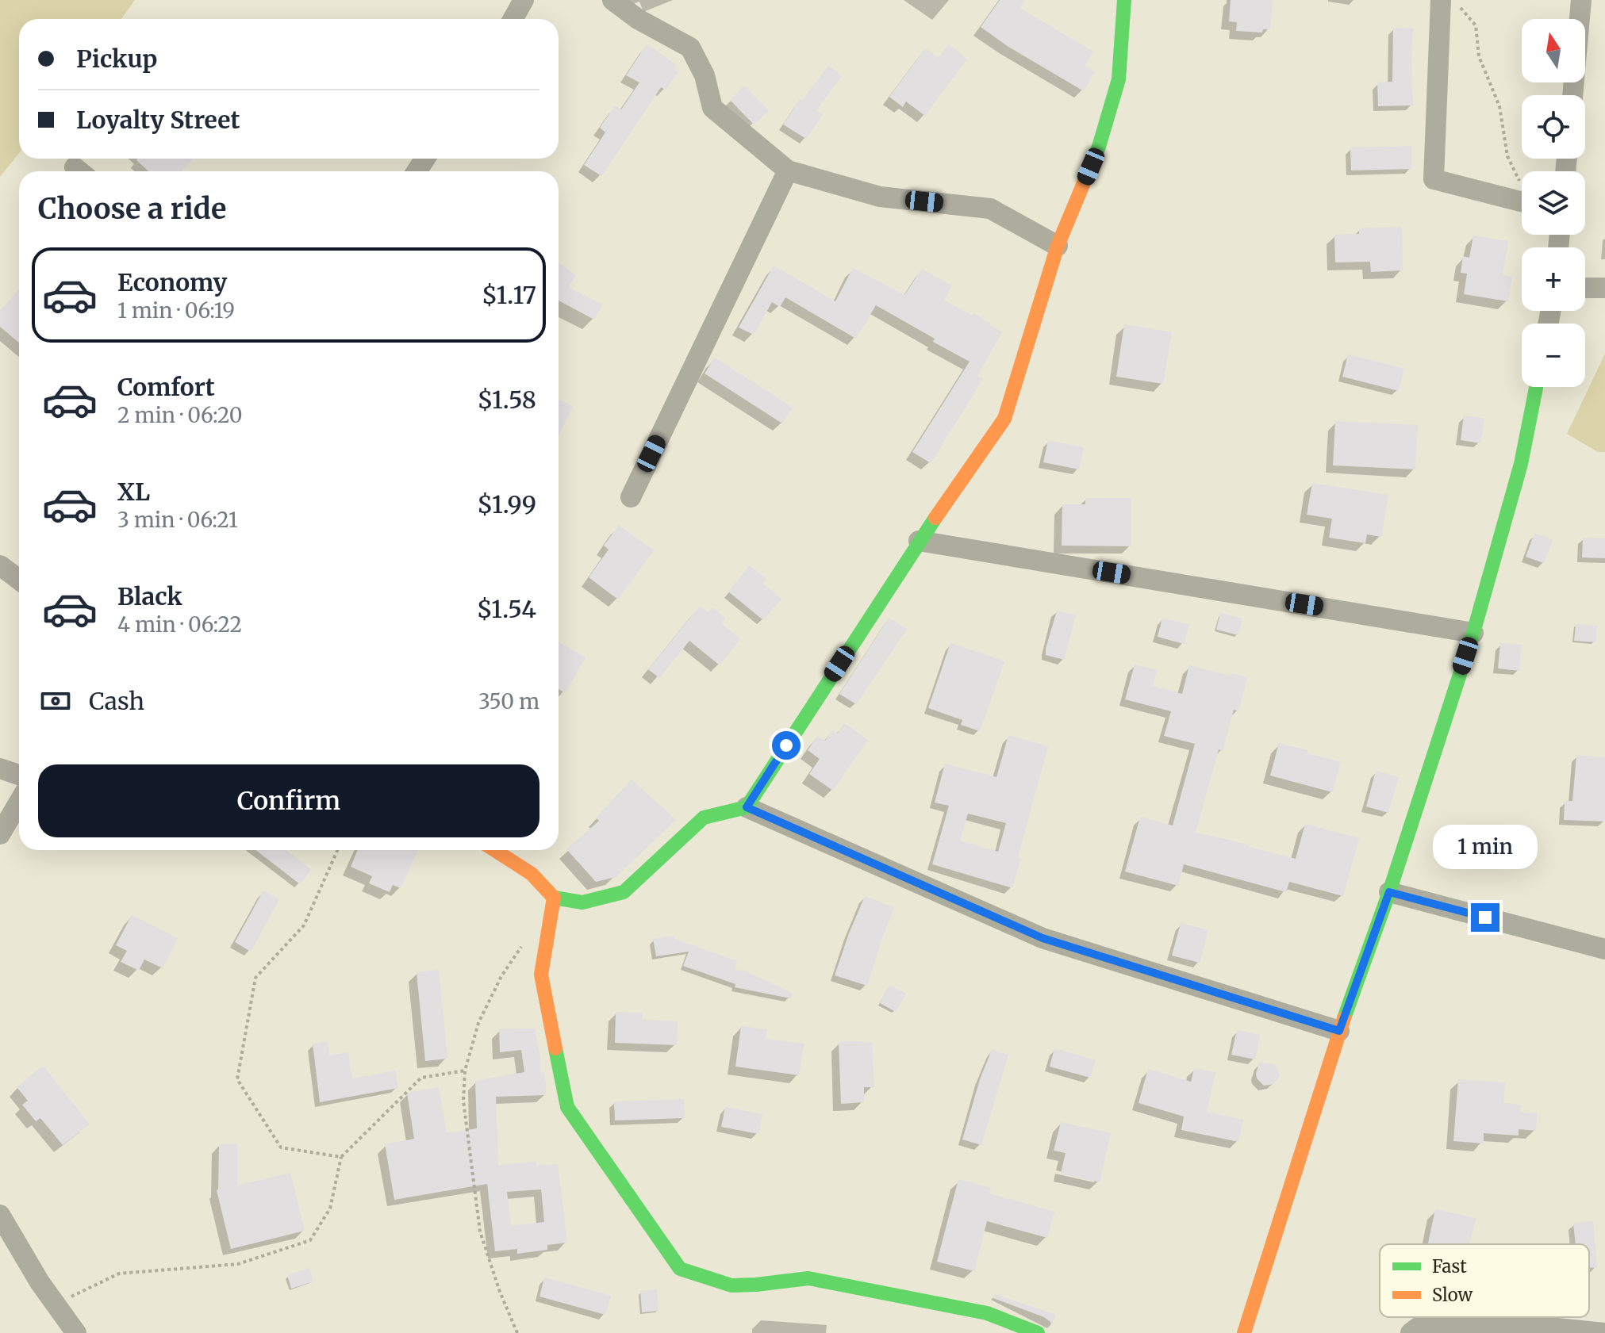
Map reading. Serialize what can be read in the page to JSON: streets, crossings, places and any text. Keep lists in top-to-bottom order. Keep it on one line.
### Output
{"legend":["Fast","Slow"],"north":"top","page":{"map_buttons":["+","−"],"banner":["Pickup","Loyalty Street"],"heading":"Choose a ride","list":[{"name":"Economy","note":"1 min · 06:19","value":"$1.17"},{"name":"Comfort","note":"2 min · 06:20","value":"$1.58"},{"name":"XL","note":"3 min · 06:21","value":"$1.99"},{"name":"Black","note":"4 min · 06:22","value":"$1.54"}],"pay":["Cash","350 m"],"buttons":"Confirm","bubble":"1 min"}}
